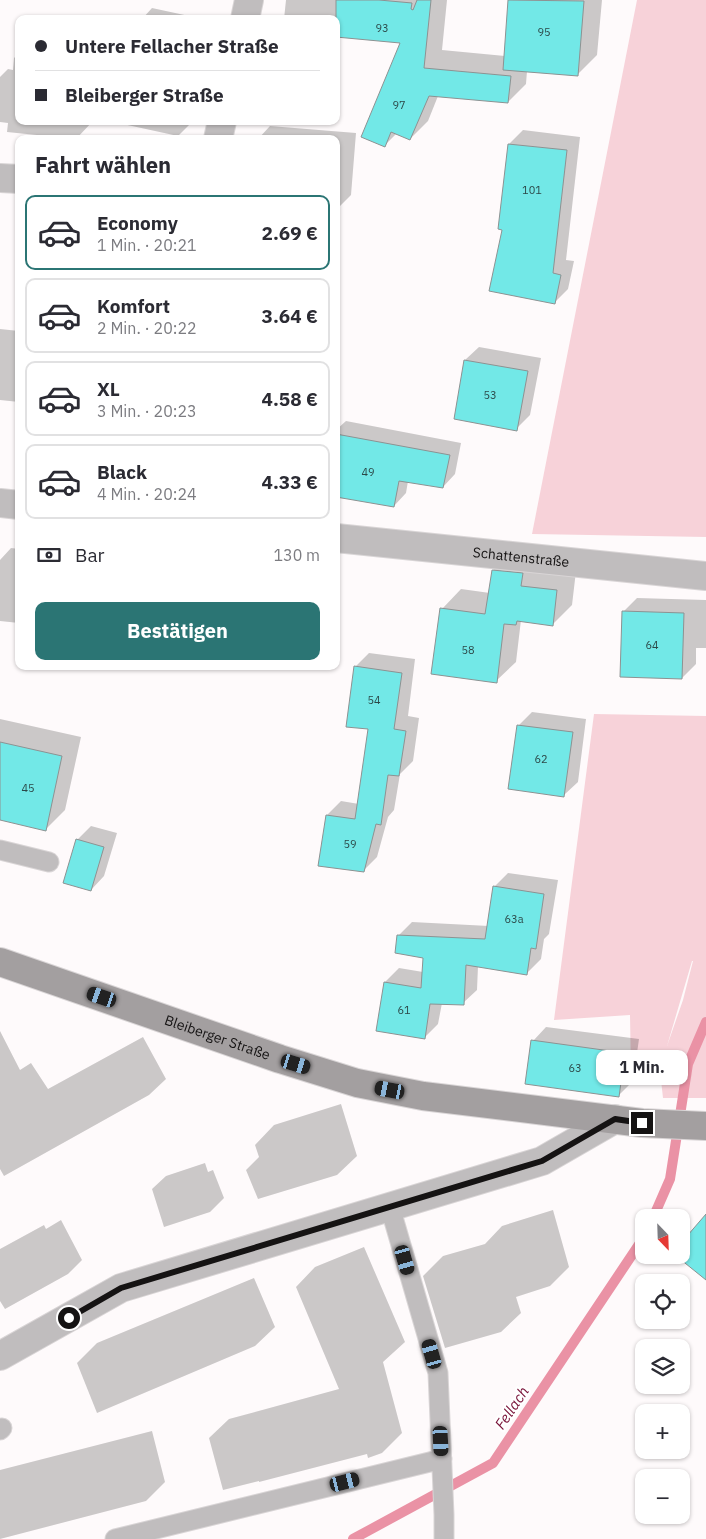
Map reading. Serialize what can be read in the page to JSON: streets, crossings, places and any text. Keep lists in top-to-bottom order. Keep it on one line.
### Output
{"streets":{"main road":["Bleiberger Straße"],"street":["Schattenstraße"]},"water":["Fellach"],"house_numbers":["93","95","97","101","53","49","64","58","54","62","45","59","63a","61","63"],"north":"bottom right","page":{"banner":["Untere Fellacher Straße","Bleiberger Straße"],"heading":"Fahrt wählen","list":[{"name":"Economy","note":"1 Min. · 20:21","value":"2.69 €"},{"name":"Komfort","note":"2 Min. · 20:22","value":"3.64 €"},{"name":"XL","note":"3 Min. · 20:23","value":"4.58 €"},{"name":"Black","note":"4 Min. · 20:24","value":"4.33 €"}],"pay":["Bar","130 m"],"buttons":"Bestätigen","bubble":"1 Min.","map_buttons":["+","−"]}}
